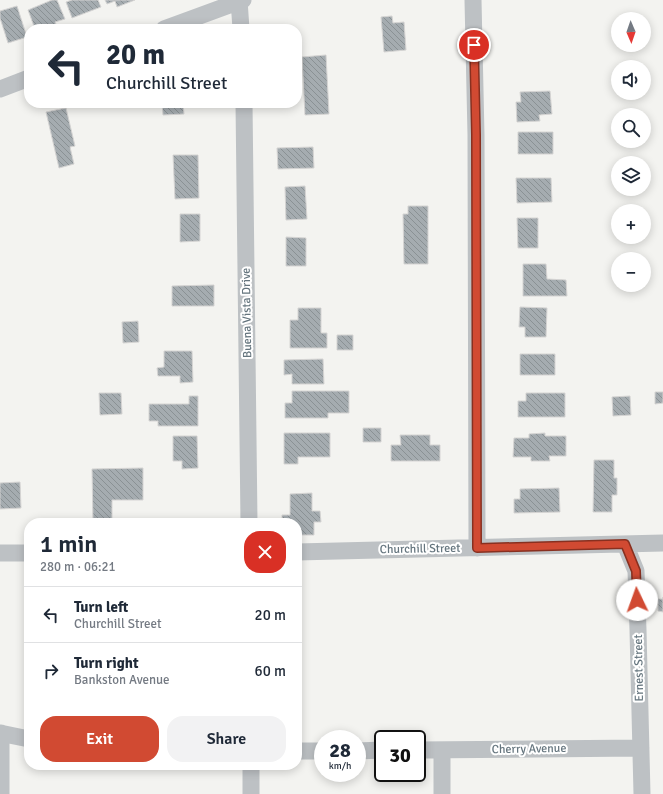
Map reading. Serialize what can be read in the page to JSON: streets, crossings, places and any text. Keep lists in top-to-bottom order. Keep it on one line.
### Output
{"streets":{"street":["Buena Vista Drive","Churchill Street","Ernest Street","Cherry Avenue"]},"crossings":[["Churchill Street","Ernest Street"],["Ernest Street","Cherry Avenue"]],"north":"bottom","page":{"map_buttons":["+","−"],"turn":["20 m","Churchill Street"],"heading":["1 min","280 m · 06:21"],"list":[{"name":"Turn left","note":"Churchill Street","value":"20 m"},{"name":"Turn right","note":"Bankston Avenue","value":"60 m"}],"buttons":["Exit","Share"],"speed":"28 km/h","limit":"30"}}
